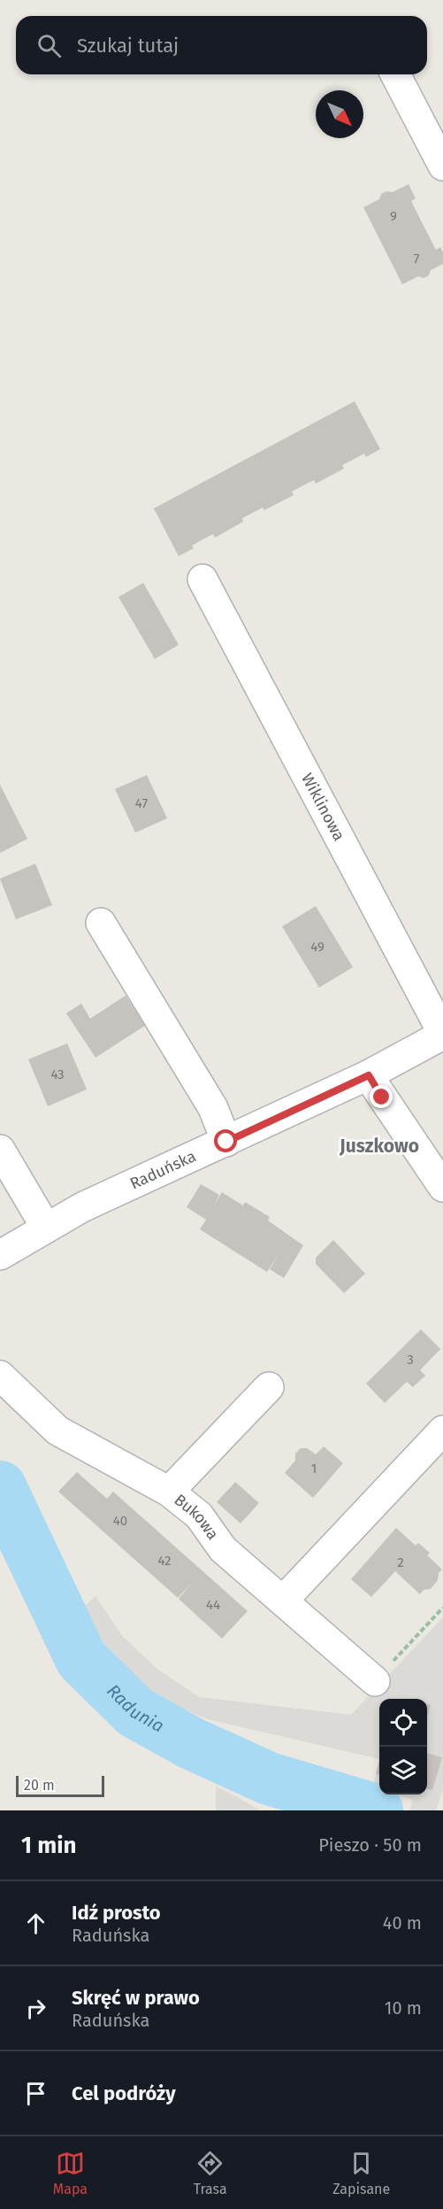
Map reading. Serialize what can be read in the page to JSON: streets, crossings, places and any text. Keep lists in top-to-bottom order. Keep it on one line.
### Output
{"streets":{"street":["Wiklinowa","Raduńska","Bukowa"]},"crossings":[["Wiklinowa","Raduńska"]],"districts":["Juszkowo"],"water":["Radunia"],"house_numbers":["9","7","47","49","43","3","1","40","42","2","44"],"scale_bar":"20 m","north":"bottom right","page":{"search":"Szukaj tutaj","scale":"20 m","heading":["1 min","Pieszo · 50 m"],"list":[["Idź prosto","Raduńska","40 m"],["Skręć w prawo","Raduńska","10 m"],"Cel podróży"],"nav":["Mapa","Trasa","Zapisane"]}}
